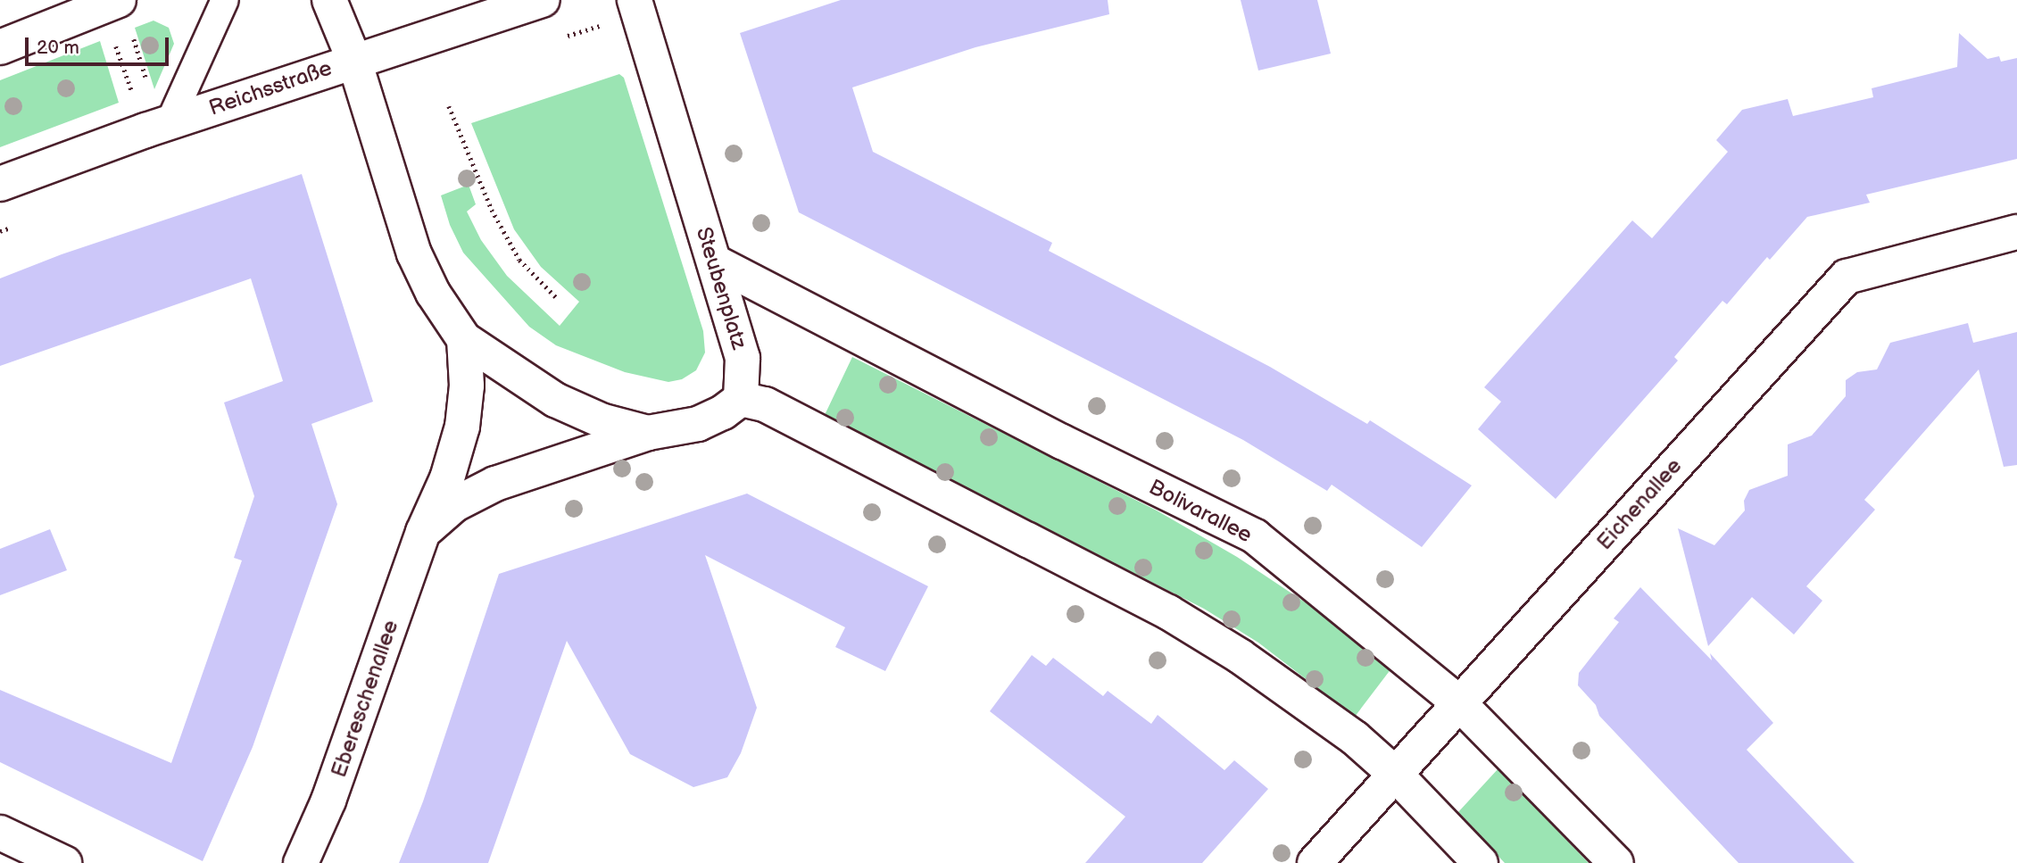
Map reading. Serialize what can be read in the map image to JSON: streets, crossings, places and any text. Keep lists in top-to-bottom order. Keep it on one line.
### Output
{"streets":{"street":["Reichsstraße","Steubenplatz","Eichenallee","Bolivarallee","Ebereschenallee"]},"crossings":[["Steubenplatz","Bolivarallee"],["Eichenallee","Bolivarallee"]],"scale_bar":"20 m"}
